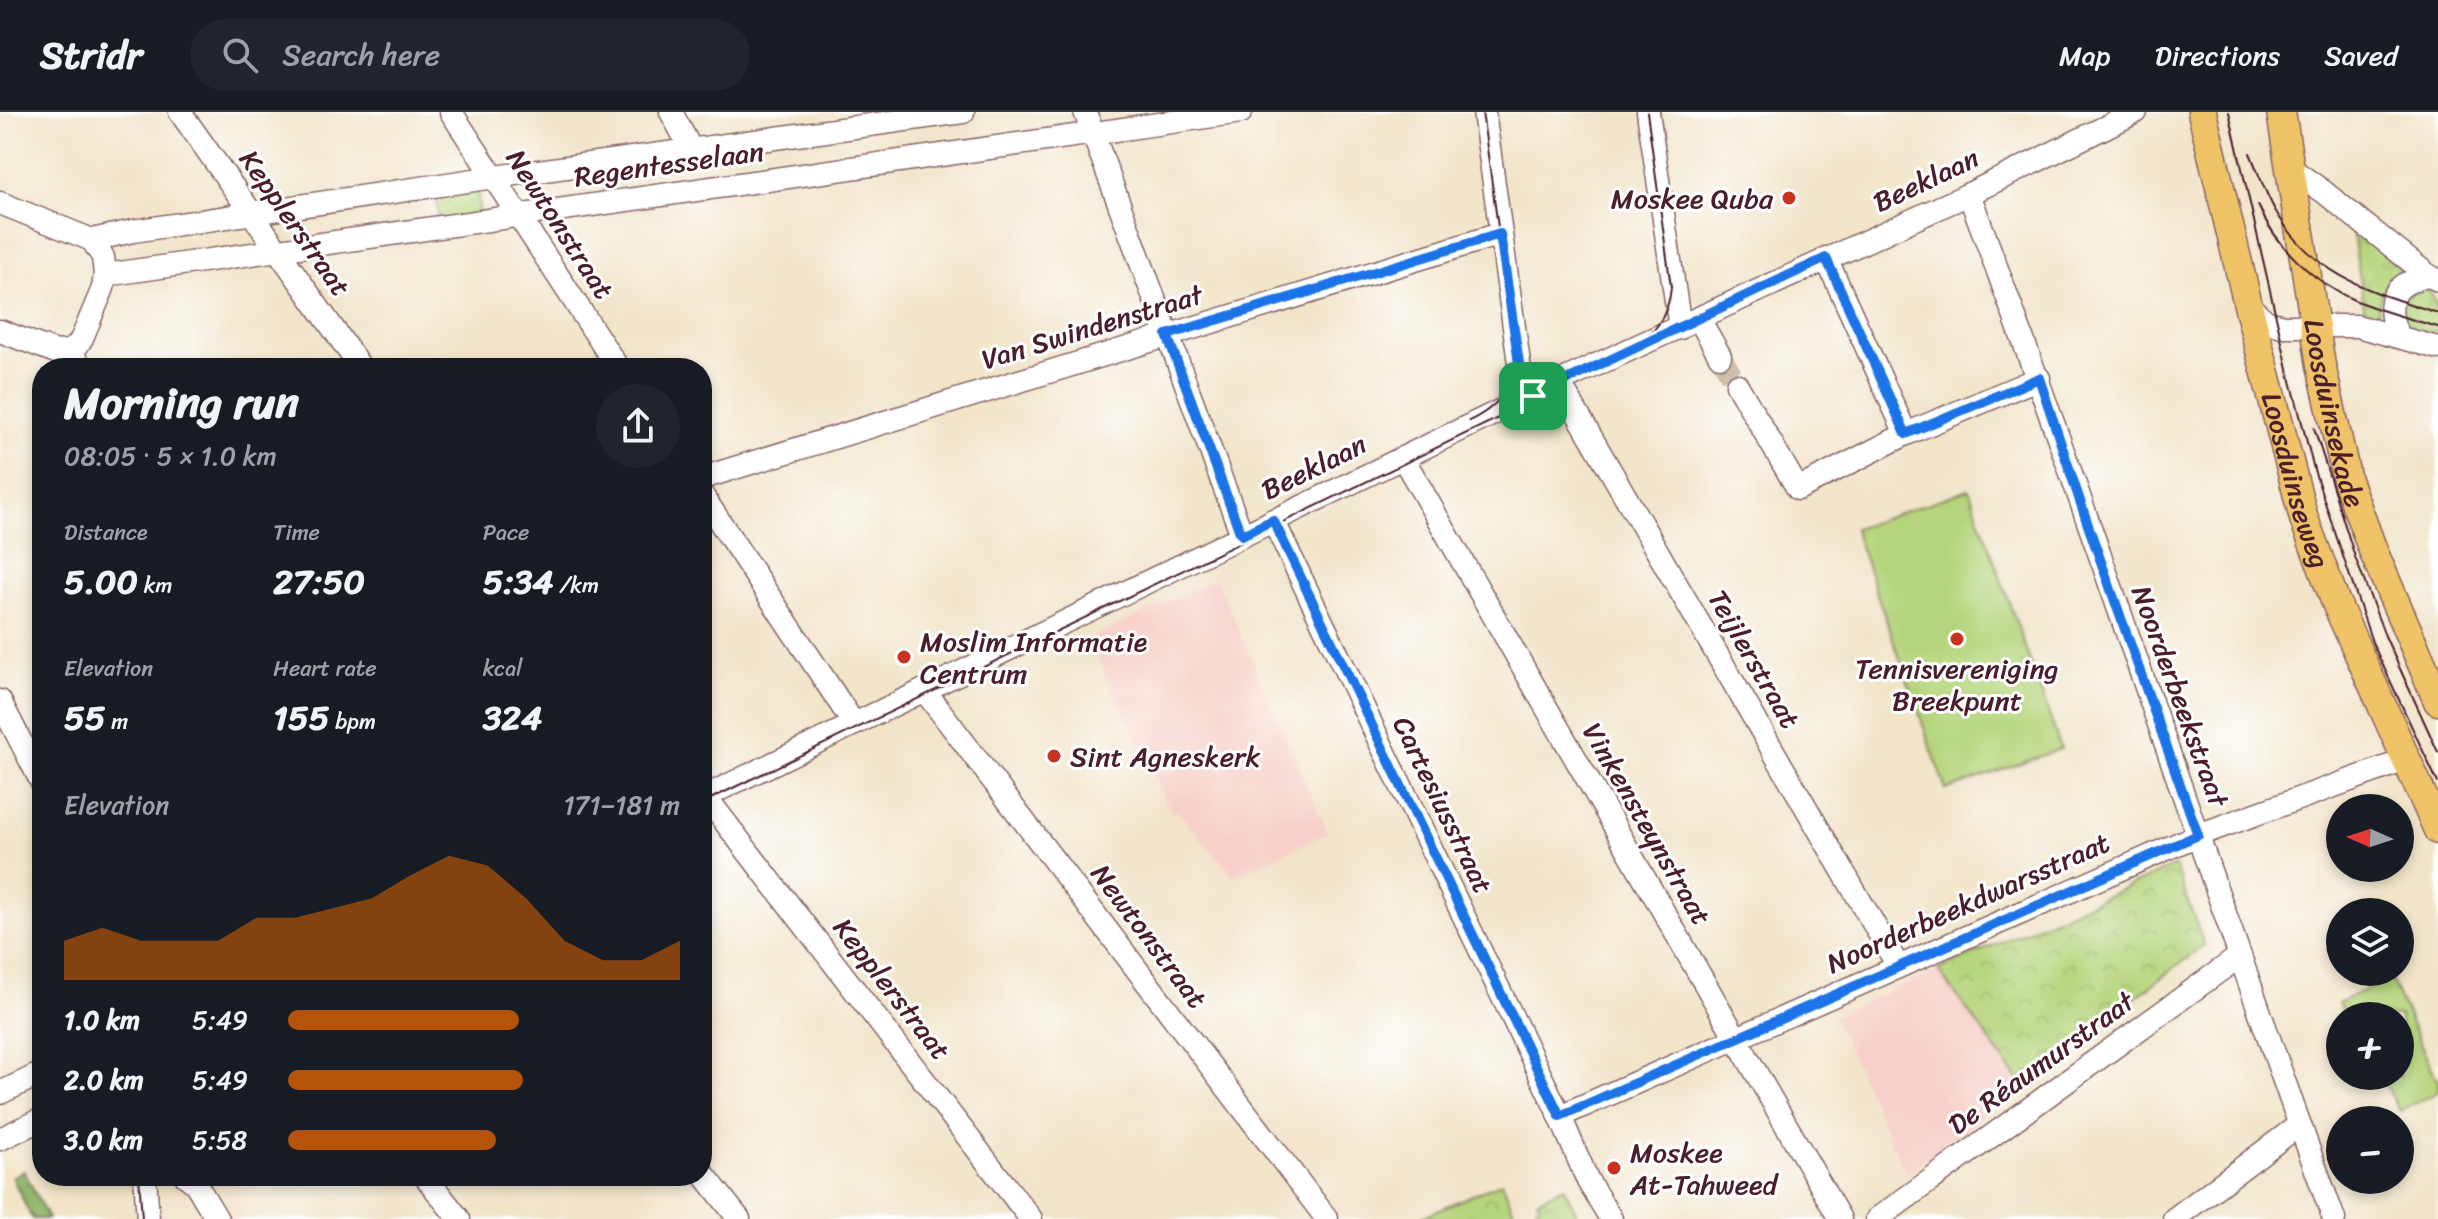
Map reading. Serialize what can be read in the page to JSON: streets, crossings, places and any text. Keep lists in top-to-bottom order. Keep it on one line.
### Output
{"streets":{"main road":["Loosduinsekade","Loosduinseweg"],"street":["Regentesselaan","Beeklaan","Kepplerstraat","Newtonstraat","Van Swindenstraat","Teijlerstraat","Noorderbeekstraat","Cartesiusstraat","Vinkensteynstraat","Noorderbeekdwarsstraat","De Réaumurstraat"]},"crossings":[["Regentesselaan","Kepplerstraat"],["Regentesselaan","Newtonstraat"],["Beeklaan","Newtonstraat"],["Beeklaan","Teijlerstraat"],["Beeklaan","Noorderbeekstraat"],["Beeklaan","Cartesiusstraat"],["Beeklaan","Vinkensteynstraat"],["Loosduinseweg","Noorderbeekdwarsstraat"],["Teijlerstraat","Noorderbeekdwarsstraat"],["Noorderbeekstraat","Noorderbeekdwarsstraat"],["Noorderbeekstraat","De Réaumurstraat"],["Cartesiusstraat","Noorderbeekdwarsstraat"],["Vinkensteynstraat","Noorderbeekdwarsstraat"]],"places":["Moskee Quba","Tennisvereniging Breekpunt","Moslim Informatie Centrum","Sint Agneskerk","Moskee At-Tahweed"],"north":"left","page":{"header":"Stridr","search":"Search here","nav":["Map","Directions","Saved"],"heading":["Morning run","08:05 · 5 × 1.0 km"],"stats":[["Distance","5.00 km"],["Time","27:50"],["Pace","5:34 /km"],["Elevation","55 m"],["Heart rate","155 bpm"],["kcal","324"]],"chart":["Elevation","171–181 m"],"map_buttons":["+","−"],"list":[{"name":"1.0 km","note":"5:49"},{"name":"2.0 km","note":"5:49"},{"name":"3.0 km","note":"5:58"}]}}
